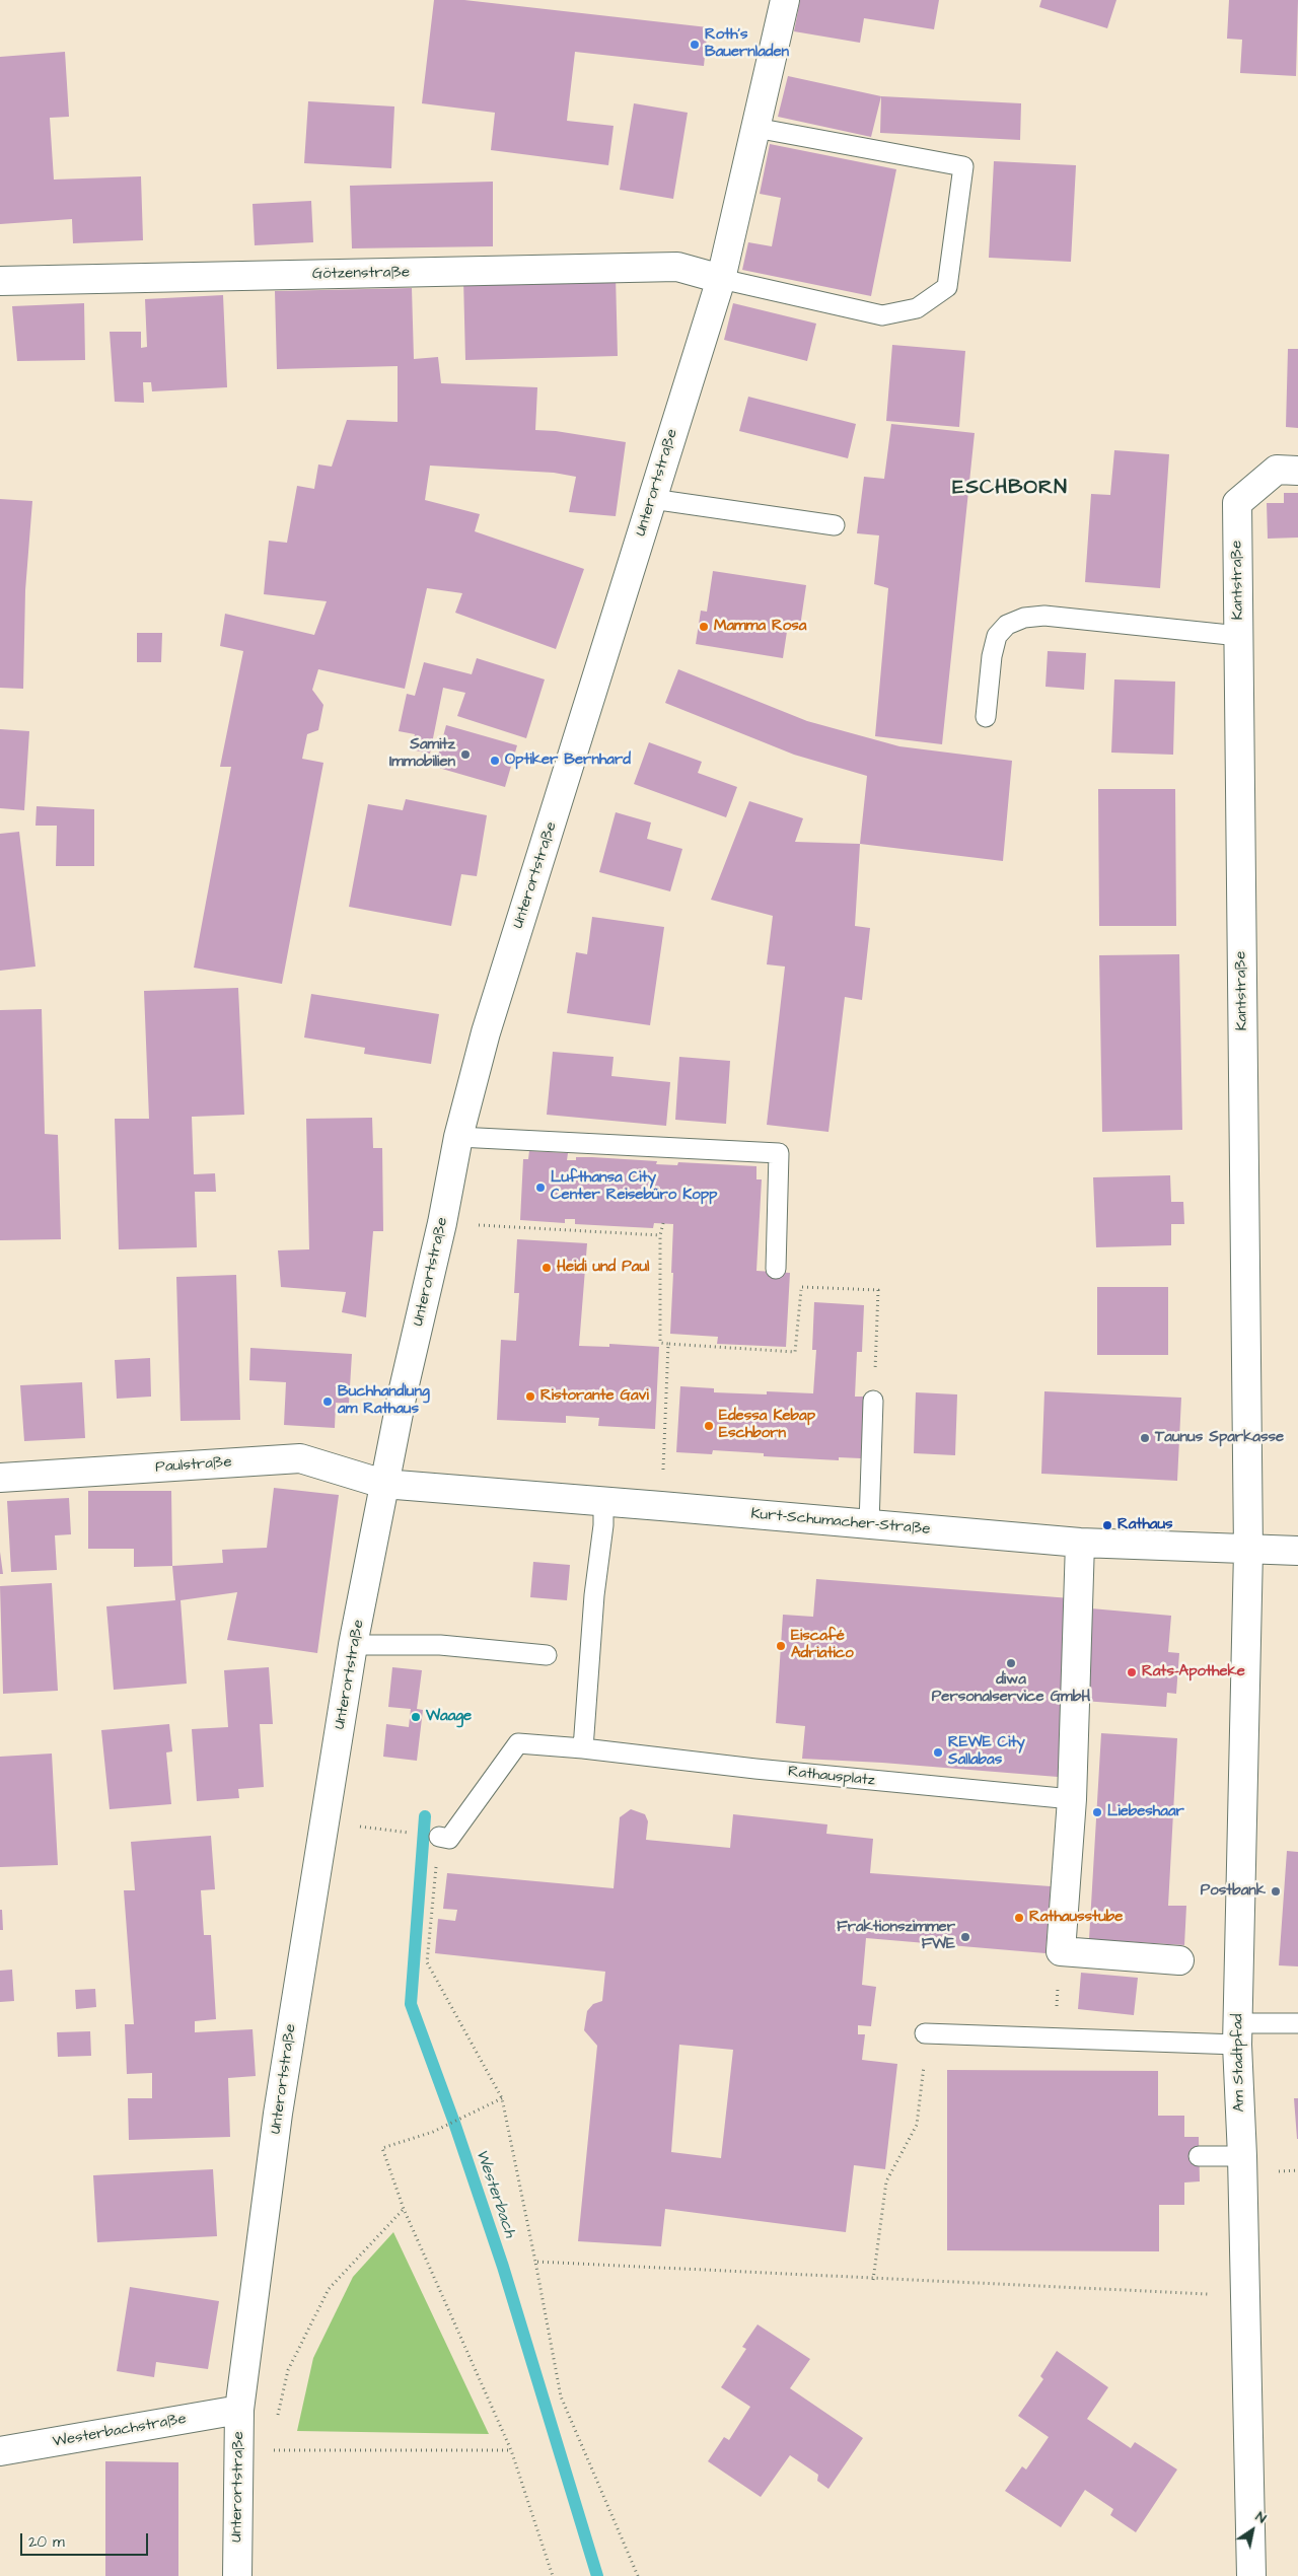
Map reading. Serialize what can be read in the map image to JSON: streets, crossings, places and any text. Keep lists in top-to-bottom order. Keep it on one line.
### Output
{"streets":{"street":["Götzenstraße","Unterortstraße","Kantstraße","Paulstraße","Kurt-Schumacher-Straße","Am Stadtpfad","Westerbachstraße"],"lane":["Rathausplatz"]},"crossings":[["Götzenstraße","Unterortstraße"],["Unterortstraße","Paulstraße"],["Unterortstraße","Kurt-Schumacher-Straße"],["Unterortstraße","Westerbachstraße"],["Kantstraße","Kurt-Schumacher-Straße"],["Kantstraße","Am Stadtpfad"],["Paulstraße","Kurt-Schumacher-Straße"],["Kurt-Schumacher-Straße","Am Stadtpfad"]],"districts":["ESCHBORN"],"water":["Westerbach"],"places":["Roth's Bauernladen","Mamma Rosa","Samitz Immobilien","Optiker Bernhard","Lufthansa City Center Reisebüro Kopp","Heidi und Paul","Ristorante Gavi","Buchhandlung am Rathaus","Edessa Kebap Eschborn","Taunus Sparkasse","Rathaus","Eiscafé Adriatico","diwa Personalservice GmbH","Rats-Apotheke","Waage","REWE City Sallabas","Liebeshaar","Postbank","Rathausstube","Fraktionszimmer FWE"],"scale_bar":"20 m","north":"top right"}
